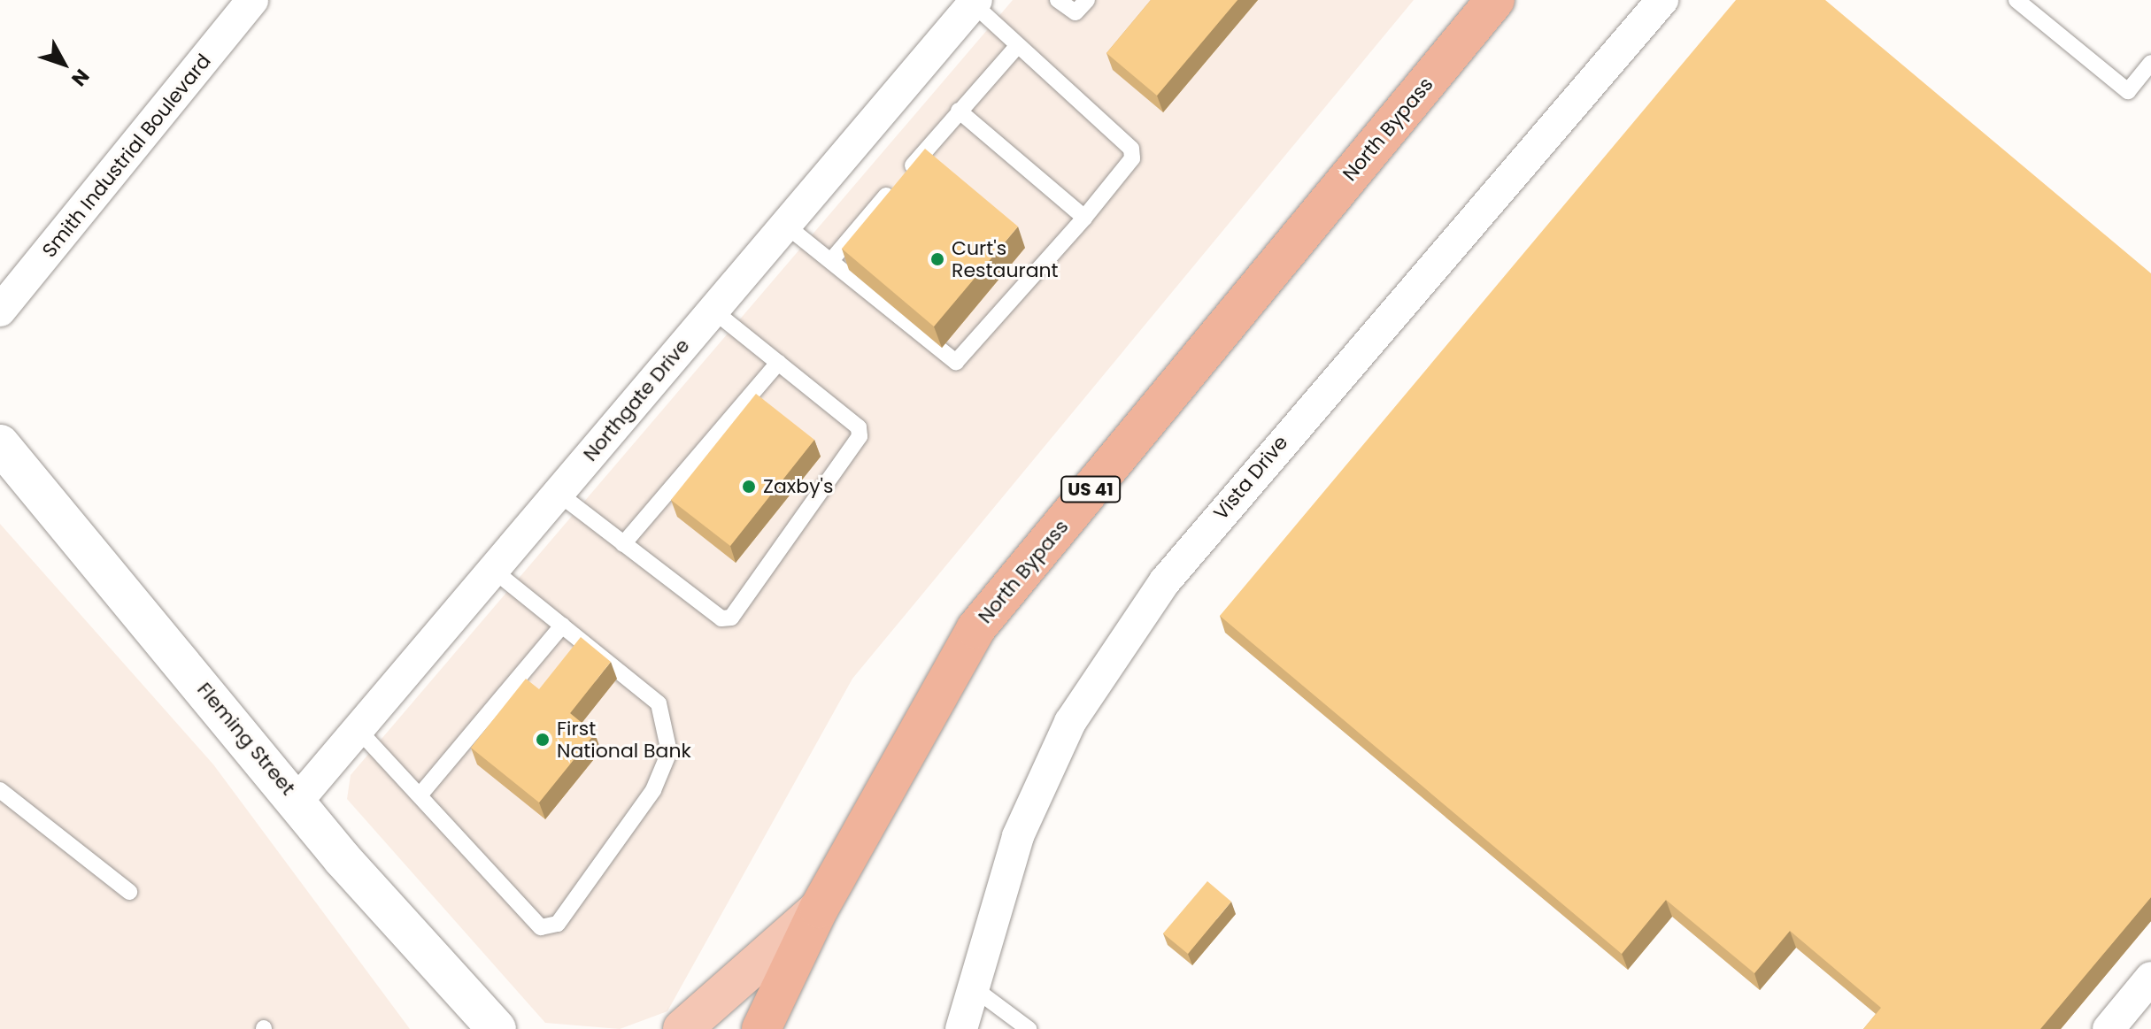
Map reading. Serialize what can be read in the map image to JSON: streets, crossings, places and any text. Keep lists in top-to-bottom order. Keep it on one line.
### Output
{"streets":{"highway":["North Bypass","US 41"],"street":["Smith Industrial Boulevard","Northgate Drive","Vista Drive","Fleming Street"]},"crossings":[["Northgate Drive","Fleming Street"]],"places":["Curt's Restaurant","Zaxby's","First National Bank"],"north":"bottom right"}
